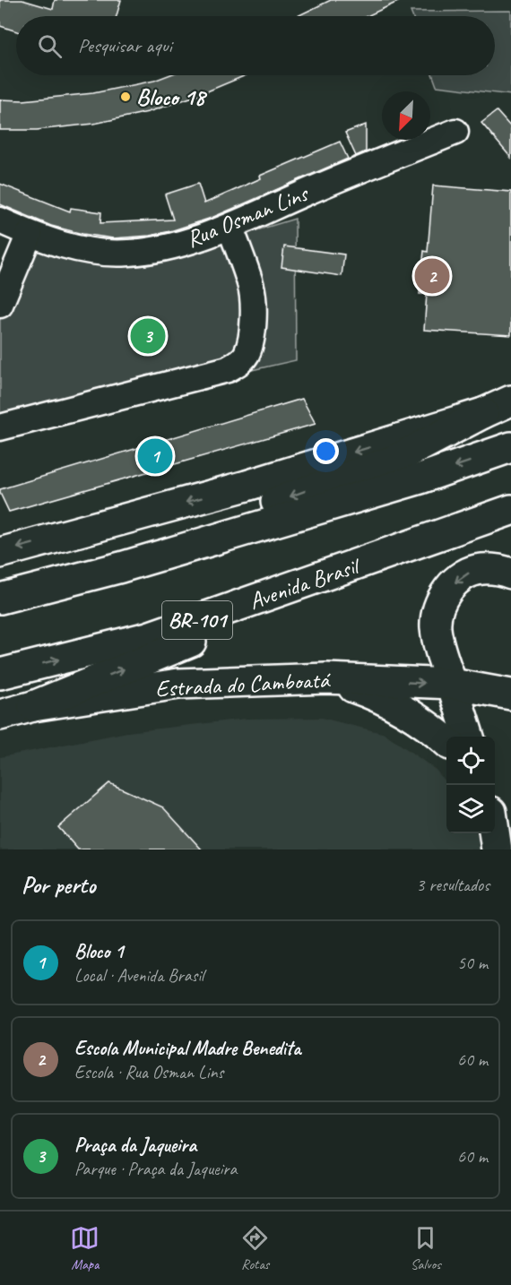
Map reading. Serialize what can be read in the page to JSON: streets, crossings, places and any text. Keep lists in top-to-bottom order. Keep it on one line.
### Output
{"streets":{"main road":["Avenida Brasil","BR-101","Estrada do Camboatá"],"street":["Rua Osman Lins"]},"places":["Bloco 18"],"north":"bottom left","page":{"search":"Pesquisar aqui","pins":["2","3","1"],"heading":["Por perto","3 resultados"],"list":[{"mark":"1","name":"Bloco 1","note":"Local · Avenida Brasil","value":"50 m"},{"mark":"2","name":"Escola Municipal Madre Benedita","note":"Escola · Rua Osman Lins","value":"60 m"},{"mark":"3","name":"Praça da Jaqueira","note":"Parque · Praça da Jaqueira","value":"60 m"}],"nav":["Mapa","Rotas","Salvos"]}}
